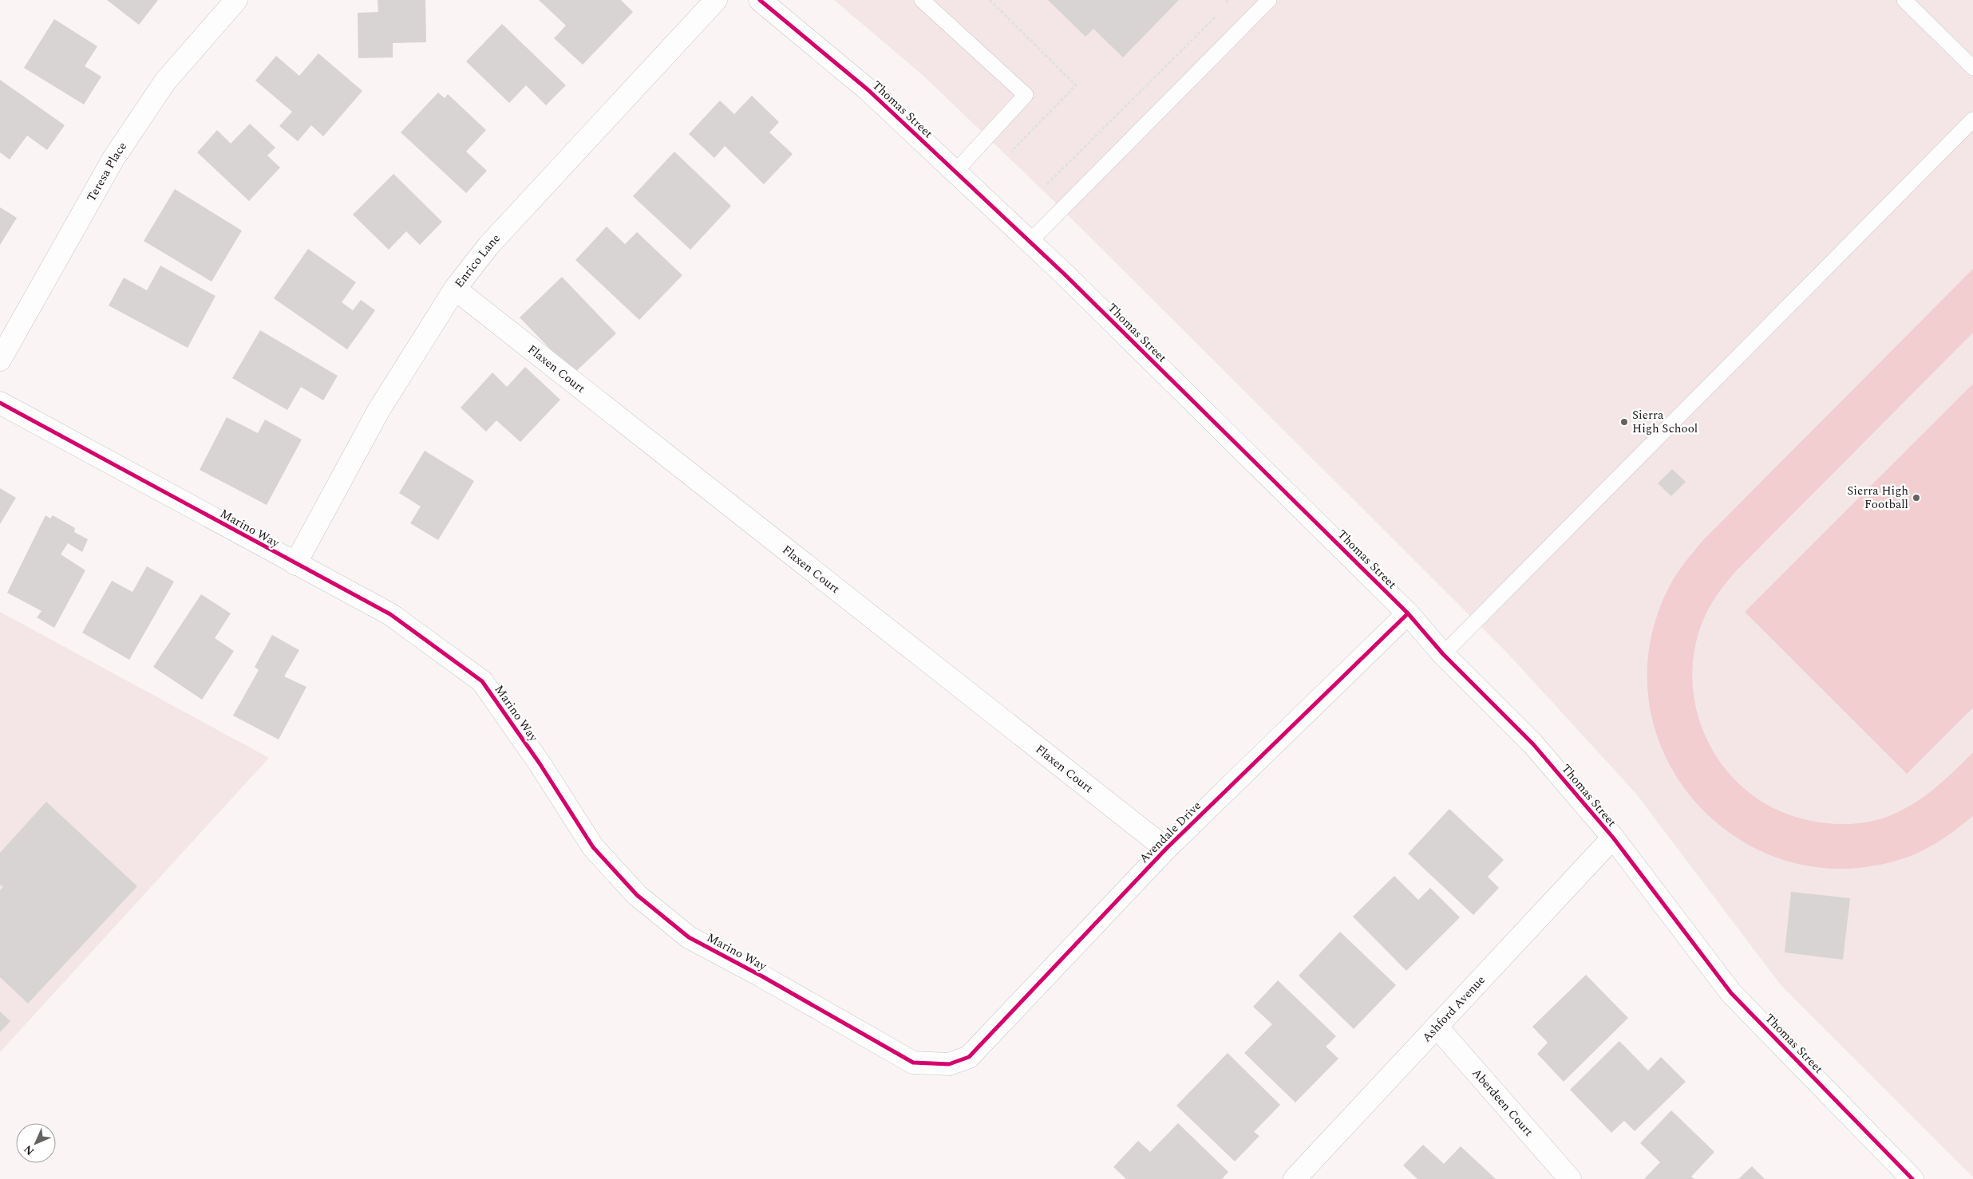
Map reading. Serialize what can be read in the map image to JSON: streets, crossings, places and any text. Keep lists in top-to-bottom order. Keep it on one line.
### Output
{"streets":{"street":["Thomas Street","Teresa Place","Enrico Lane","Flaxen Court","Marino Way","Avendale Drive","Ashford Avenue","Aberdeen Court"]},"crossings":[["Thomas Street","Avendale Drive"],["Thomas Street","Ashford Avenue"],["Enrico Lane","Flaxen Court"],["Enrico Lane","Marino Way"],["Flaxen Court","Avendale Drive"],["Marino Way","Avendale Drive"],["Ashford Avenue","Aberdeen Court"]],"places":["Sierra High School","Sierra High Football"],"north":"bottom left"}
